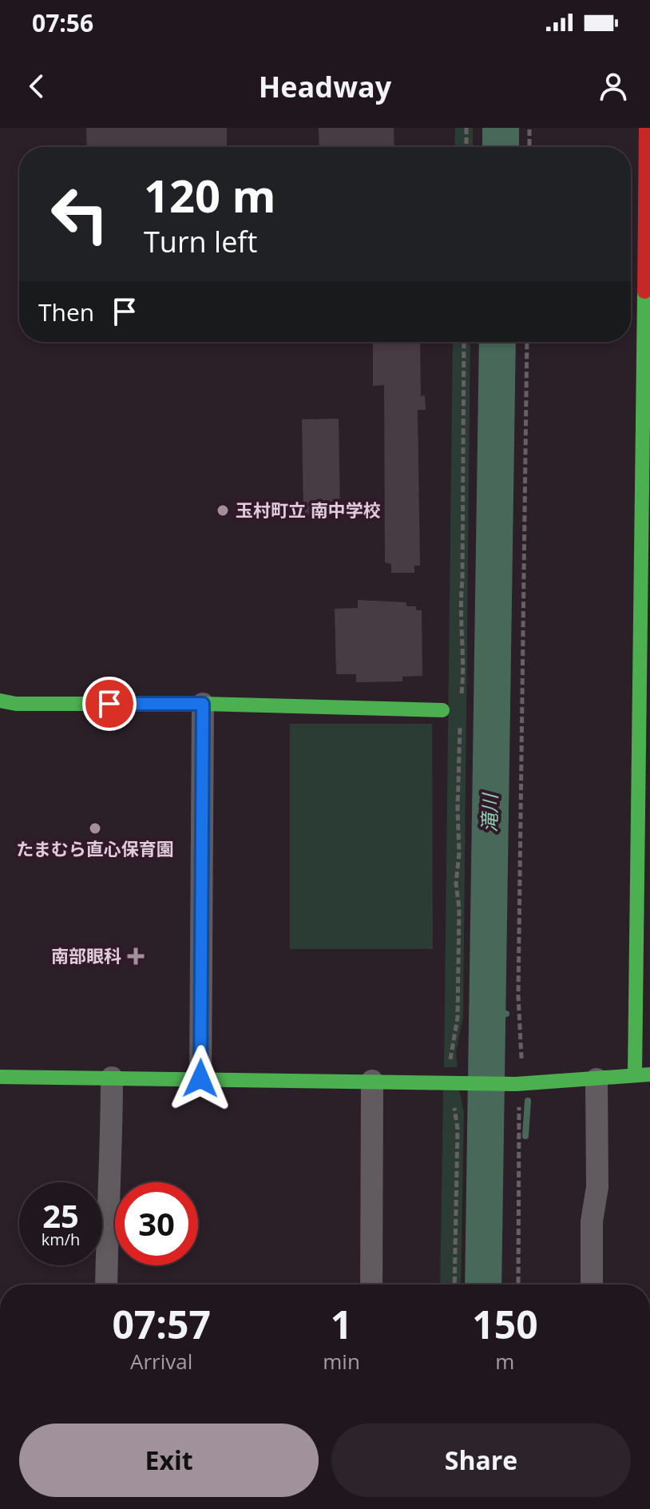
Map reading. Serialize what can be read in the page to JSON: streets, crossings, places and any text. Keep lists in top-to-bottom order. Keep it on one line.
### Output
{"water":["滝川"],"places":{"other":["玉村町立 南中学校","たまむら直心保育園"],"health":["南部眼科"]},"page":{"status":"07:56","header":"Headway","turn":["120 m","Turn left"],"then":"Then","speed":"25 km/h","limit":"30","eta":["07:57","Arrival","1","min","150","m"],"buttons":["Exit","Share"]}}
